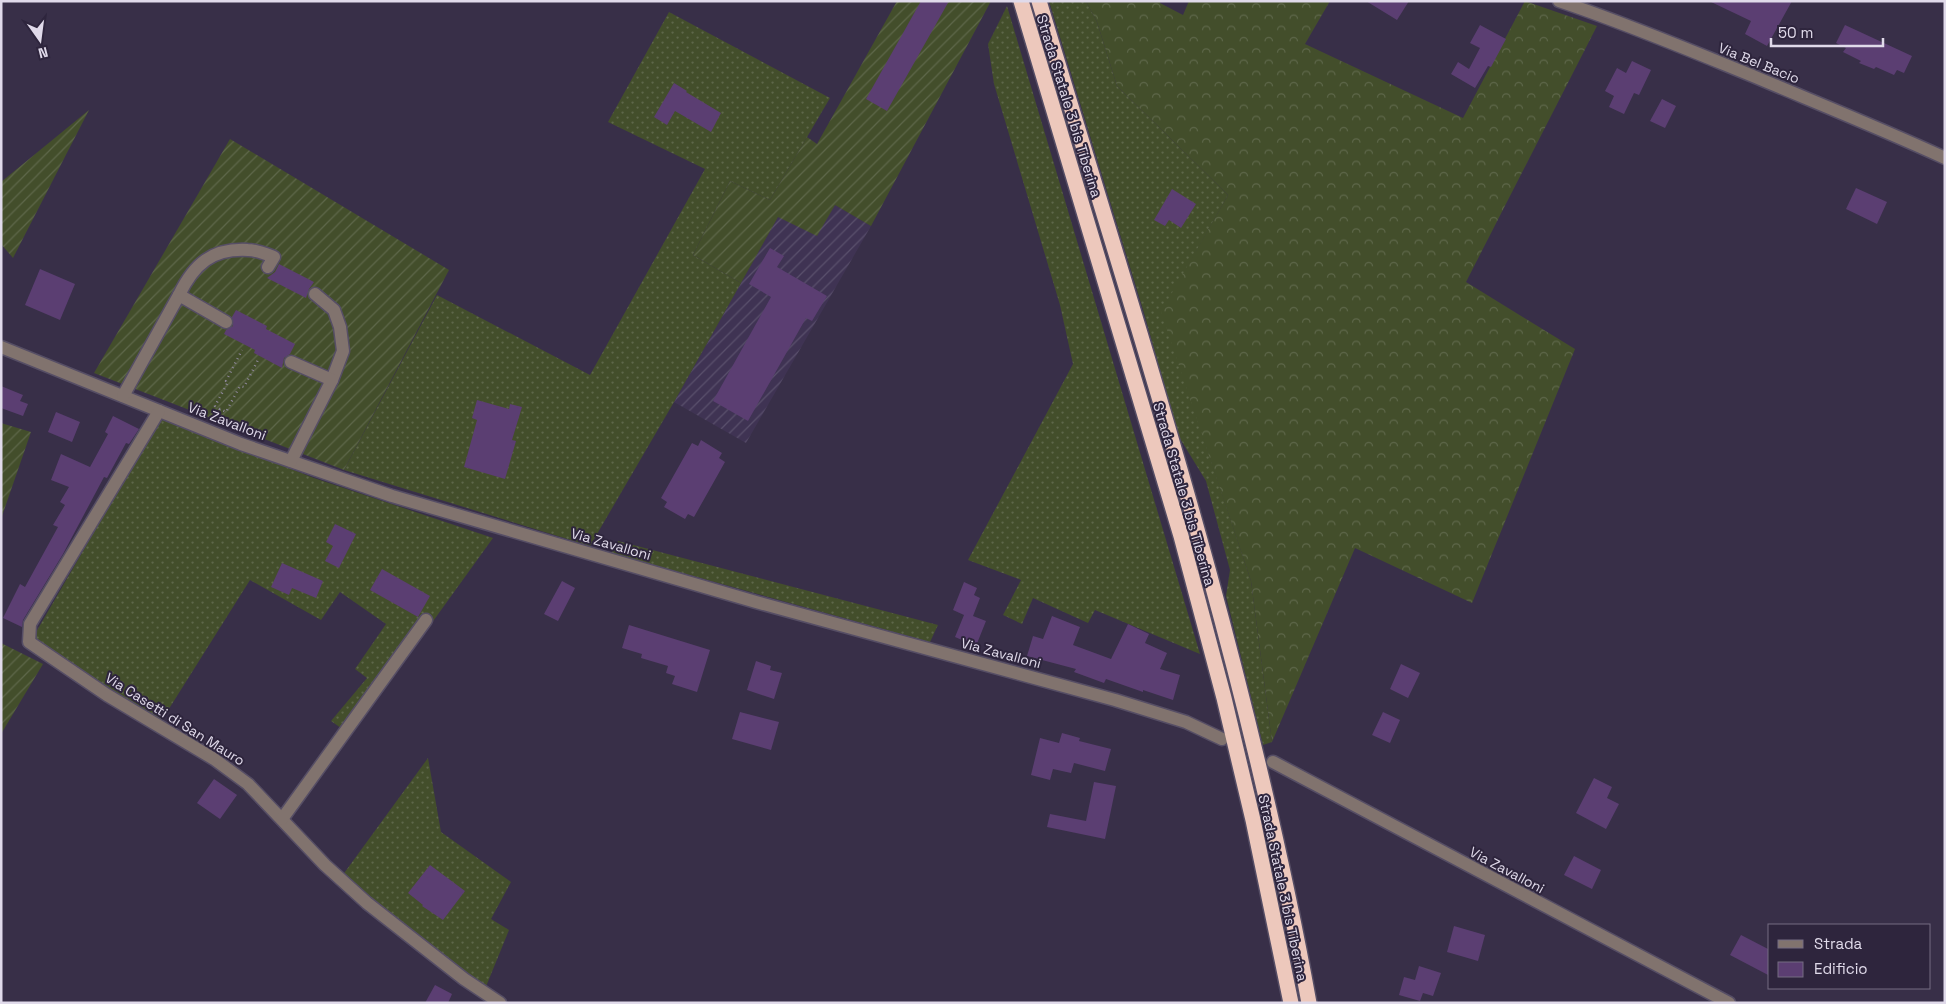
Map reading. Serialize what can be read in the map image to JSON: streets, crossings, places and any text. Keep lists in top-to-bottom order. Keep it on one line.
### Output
{"streets":{"highway":["Strada Statale 3 bis Tiberina"],"street":["Via Bel Bacio","Via Zavalloni","Via Casetti di San Mauro"]},"crossings":[["Via Zavalloni","Via Casetti di San Mauro"]],"legend":["Strada","Edificio"],"scale_bar":"50 m","north":"bottom"}
